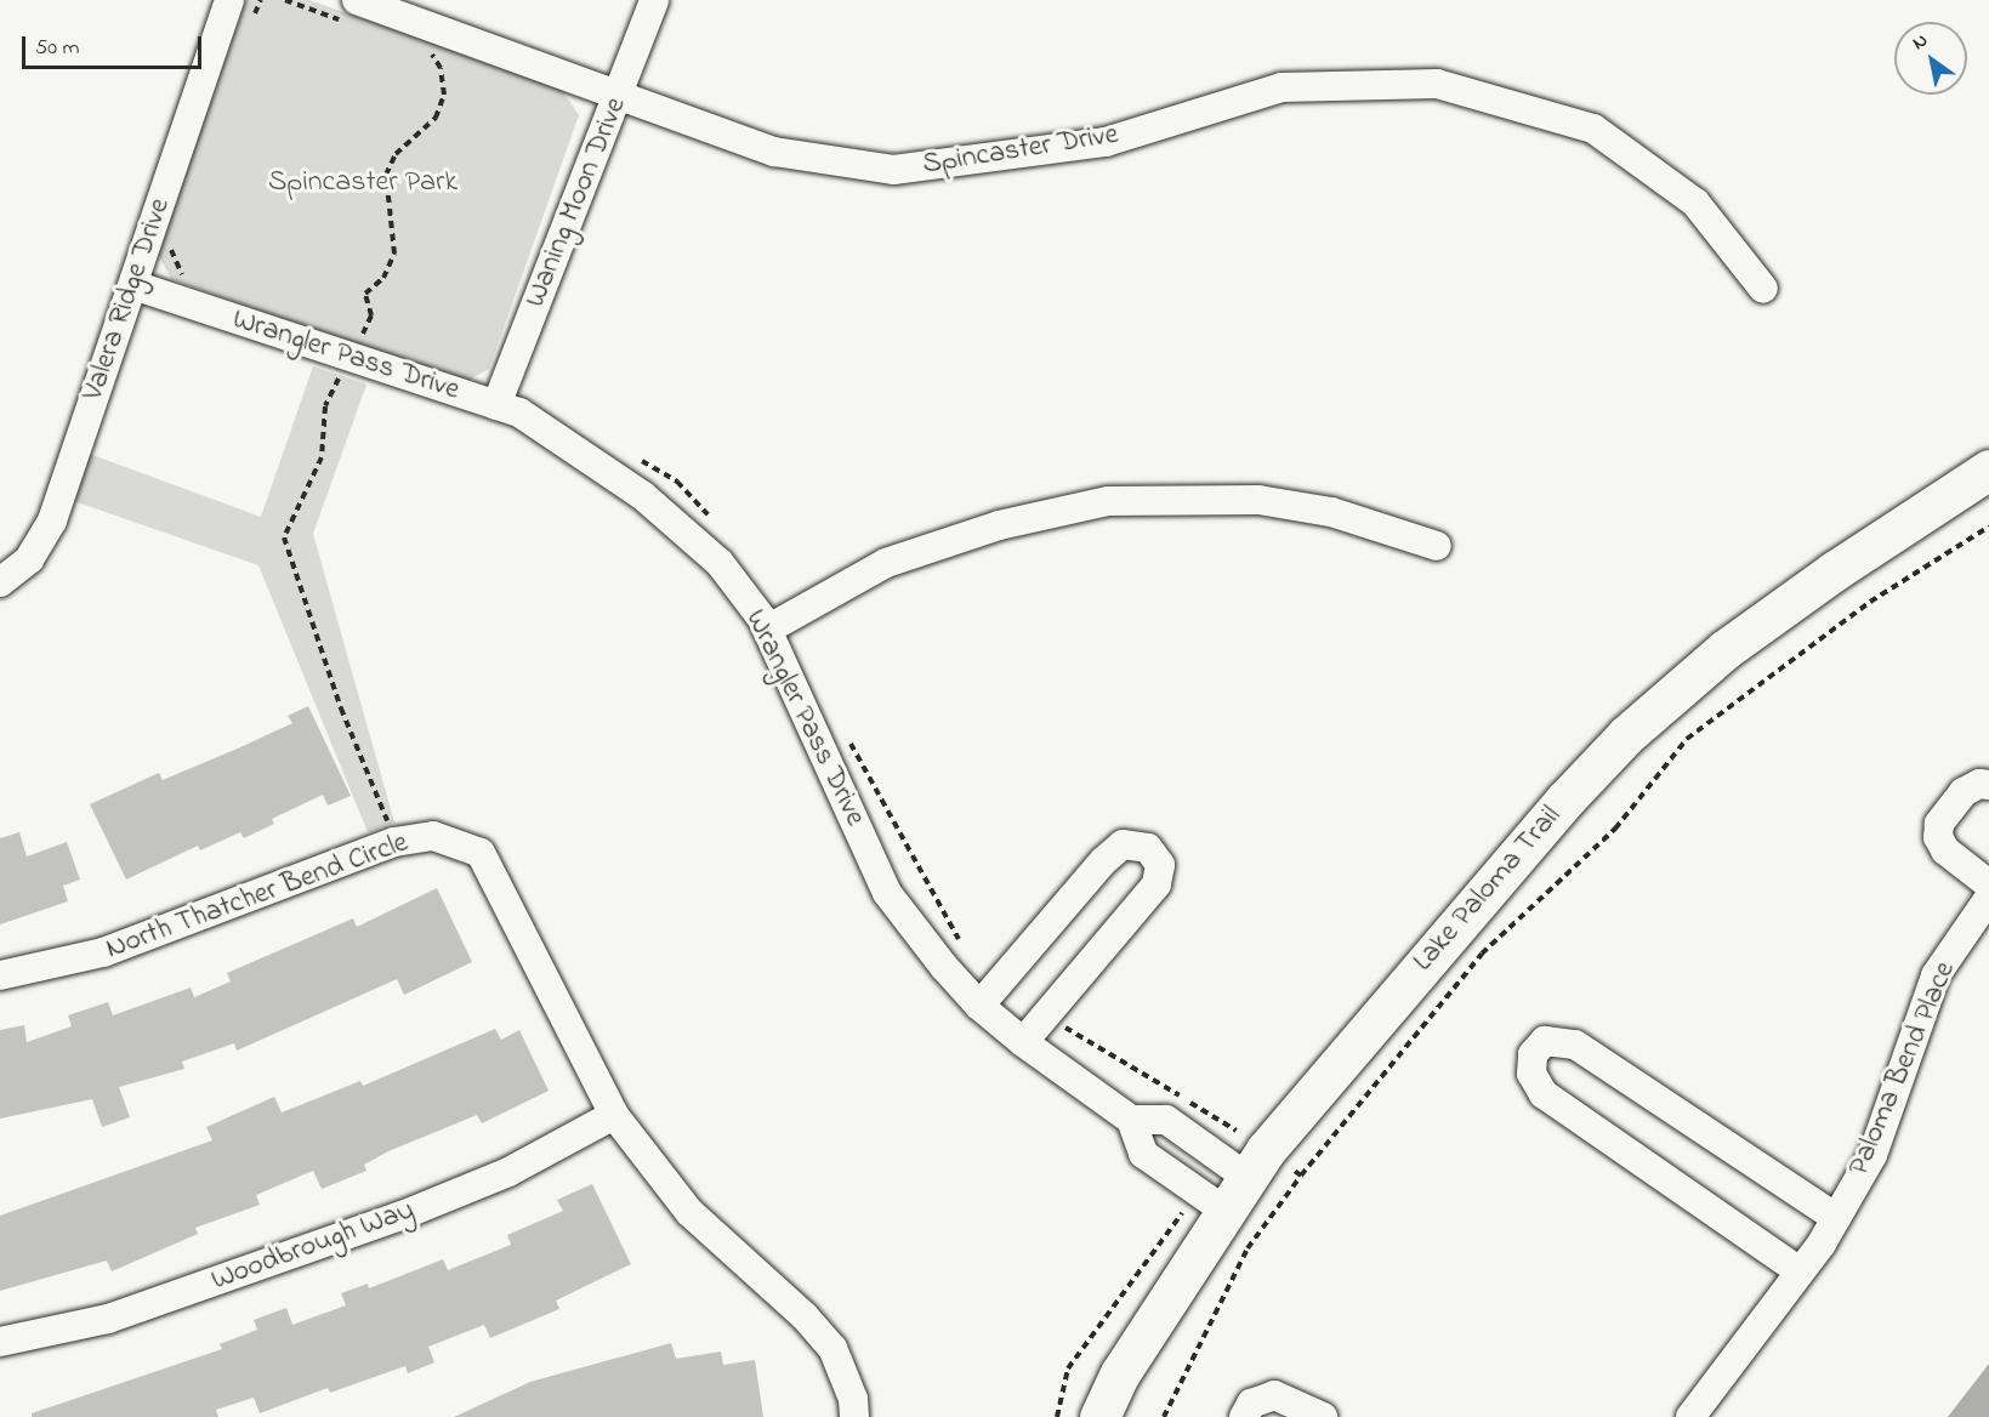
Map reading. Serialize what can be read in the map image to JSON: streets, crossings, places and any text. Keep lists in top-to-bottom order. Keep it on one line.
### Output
{"streets":{"street":["Spincaster Drive","Waning Moon Drive","Valera Ridge Drive","Wrangler Pass Drive","Lake Paloma Trail","North Thatcher Bend Circle","Paloma Bend Place","Woodbrough Way"]},"crossings":[["Spincaster Drive","Waning Moon Drive"],["Waning Moon Drive","Wrangler Pass Drive"],["Valera Ridge Drive","Wrangler Pass Drive"],["North Thatcher Bend Circle","Woodbrough Way"]],"parks":["Spincaster Park"],"scale_bar":"50 m","north":"top left"}
